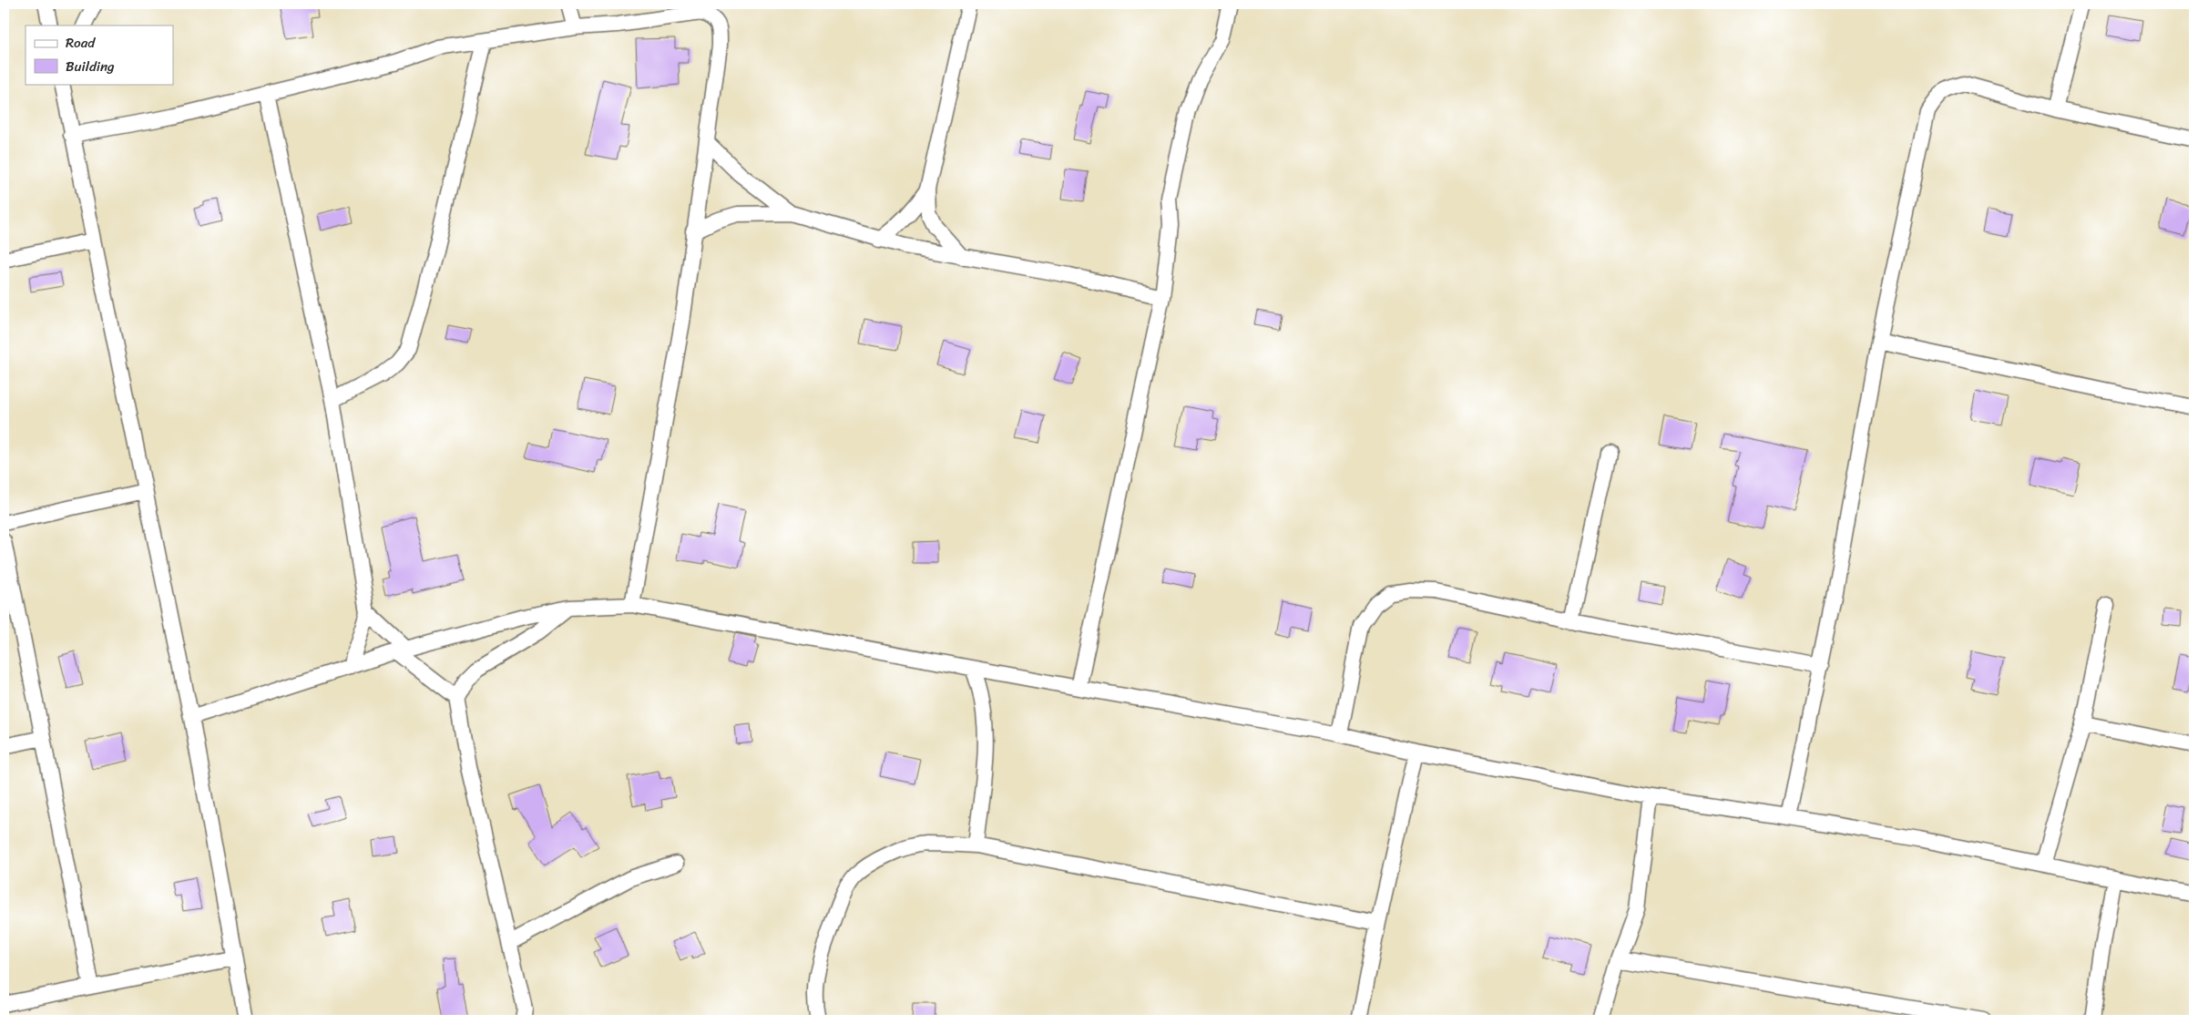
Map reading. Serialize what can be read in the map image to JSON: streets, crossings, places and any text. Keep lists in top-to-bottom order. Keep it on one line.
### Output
{"legend":["Road","Building"]}
